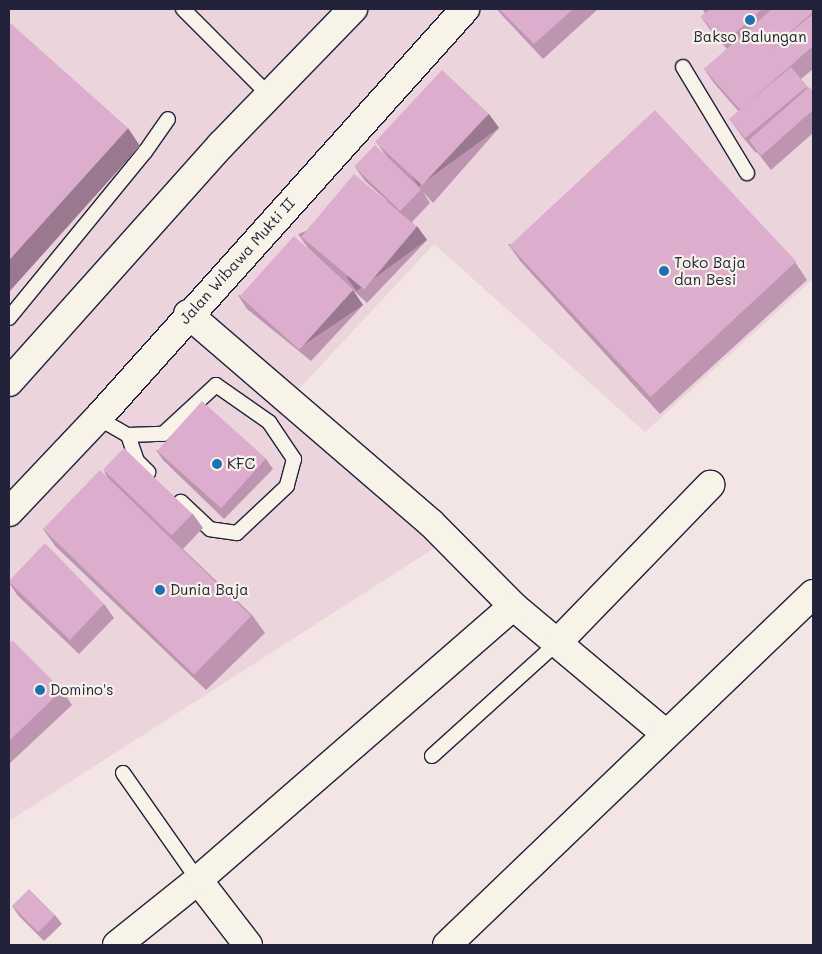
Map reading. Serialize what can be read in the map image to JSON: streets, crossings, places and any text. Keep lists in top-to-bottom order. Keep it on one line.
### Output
{"streets":{"street":["Jalan Wibawa Mukti II"]},"places":["Bakso Balungan","Toko Baja dan Besi","KFC","Dunia Baja","Domino's"]}
